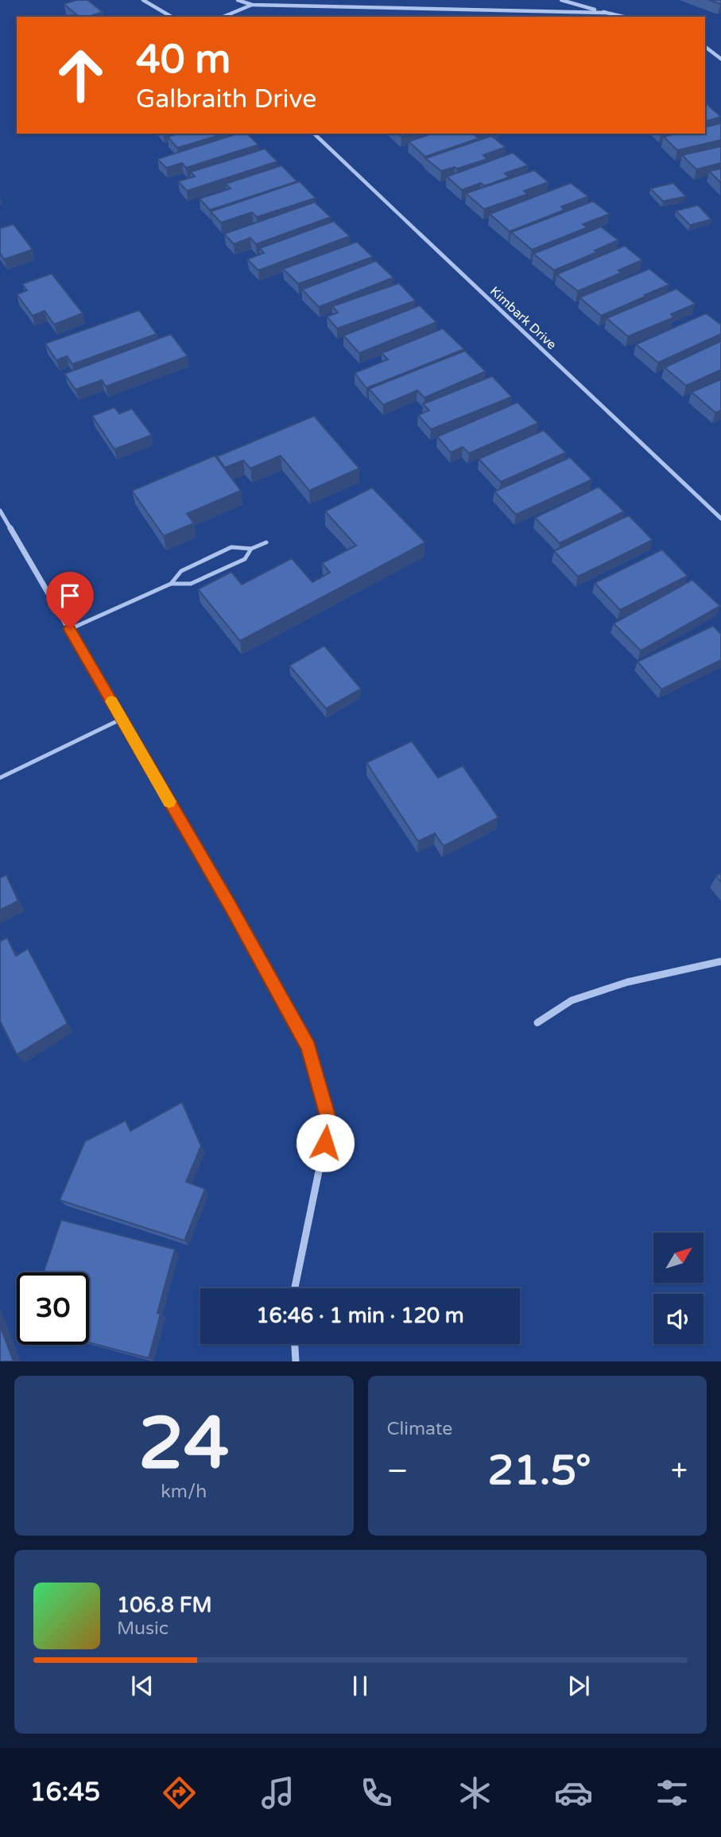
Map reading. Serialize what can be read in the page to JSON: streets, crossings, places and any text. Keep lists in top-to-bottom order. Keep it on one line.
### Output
{"streets":{"street":["Kimbark Drive"]},"north":"top right","page":{"turn":["40 m","Galbraith Drive"],"limit":"30","trip":"16:46 · 1 min · 120 m","tile":[["24","km/h"],"Climate"],"heat":["−","21.5°","+"],"song":["106.8 FM","Music"],"tabs":"16:45"}}
